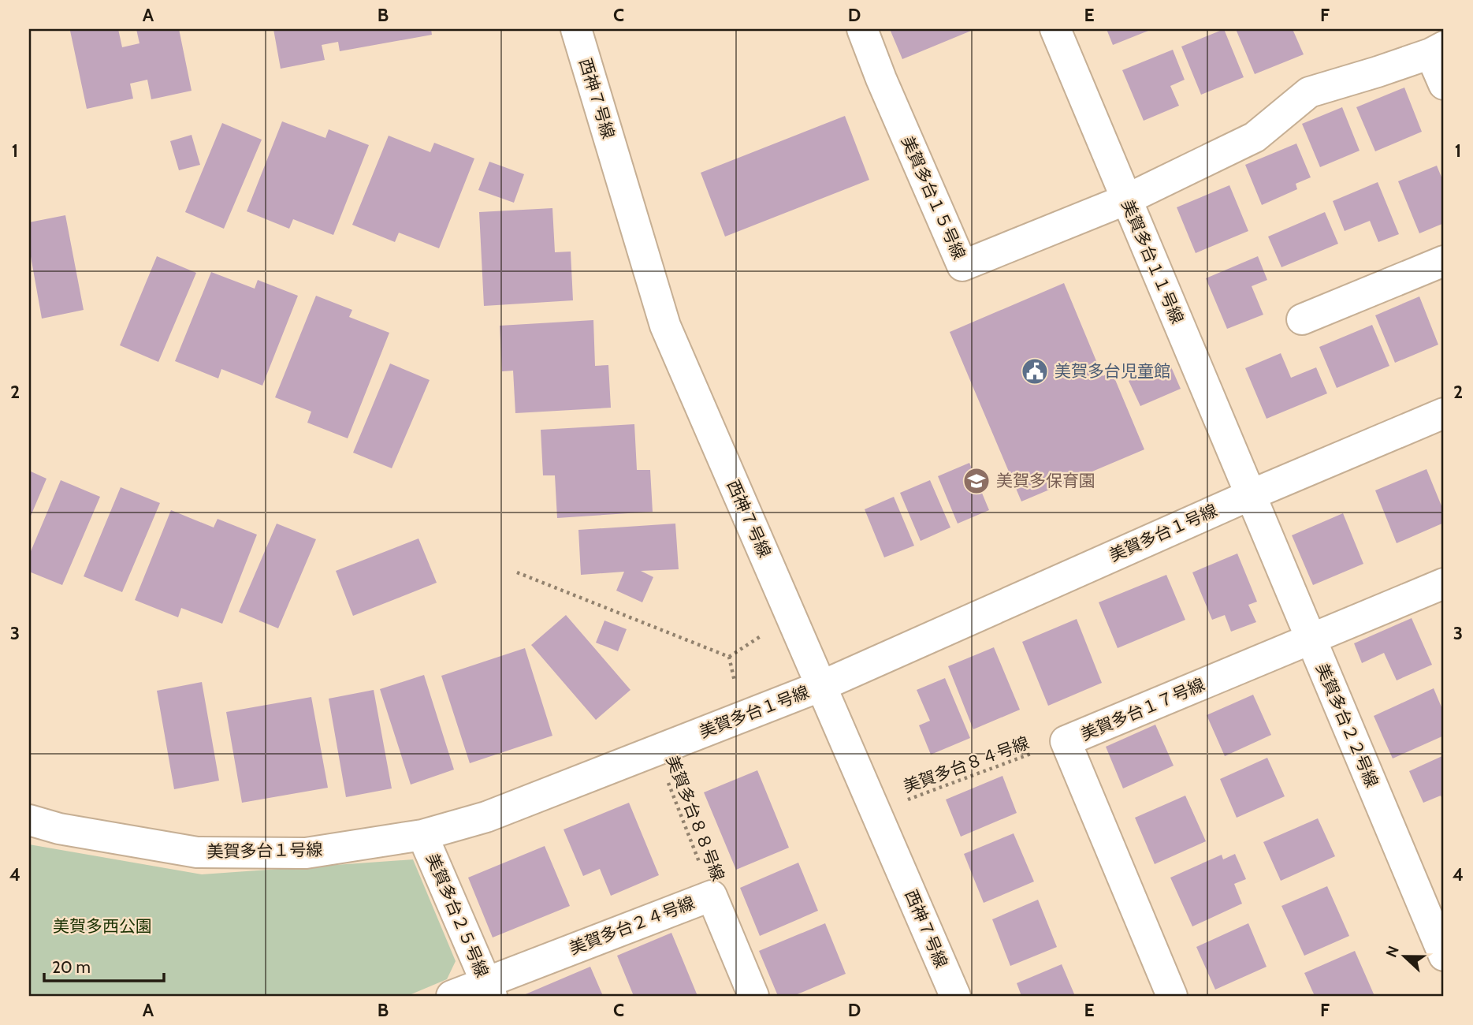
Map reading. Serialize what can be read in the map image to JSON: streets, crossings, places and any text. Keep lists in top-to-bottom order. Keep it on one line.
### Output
{"streets":{"street":["西神７号線","美賀多台１５号線","美賀多台１１号線","美賀多台１号線","美賀多台１７号線","美賀多台２２号線","美賀多台２５号線","美賀多台２４号線"],"path":["美賀多台８４号線","美賀多台８８号線"]},"crossings":[["西神７号線","美賀多台１号線"],["西神７号線","美賀多台８４号線"],["美賀多台１５号線","美賀多台１１号線"],["美賀多台１１号線","美賀多台１号線"],["美賀多台１１号線","美賀多台２２号線"],["美賀多台１号線","美賀多台２２号線"],["美賀多台１号線","美賀多台８８号線"],["美賀多台１号線","美賀多台２５号線"],["美賀多台１７号線","美賀多台２２号線"],["美賀多台１７号線","美賀多台８４号線"],["美賀多台８８号線","美賀多台２４号線"],["美賀多台２５号線","美賀多台２４号線"]],"parks":["美賀多西公園"],"places":{"public building":["美賀多台児童館"],"school or university":["美賀多保育園"]},"scale_bar":"20 m","north":"left","grid":{"columns":["A","B","C","D","E","F"],"rows":["1","2","3","4"]}}
